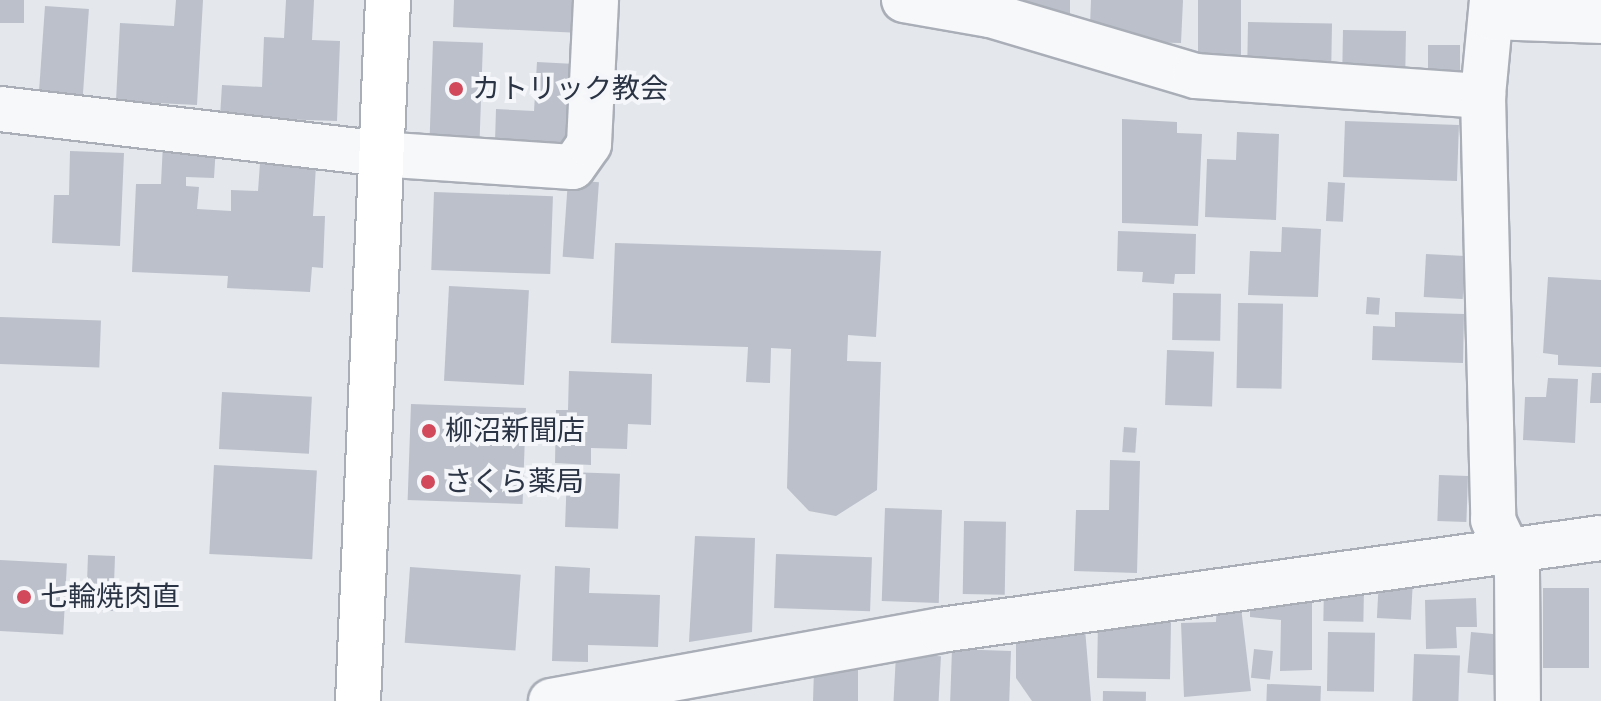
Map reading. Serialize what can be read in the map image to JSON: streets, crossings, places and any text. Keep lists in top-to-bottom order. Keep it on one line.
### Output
{"places":["カトリック教会","柳沼新聞店","さくら薬局","七輪焼肉直"]}
